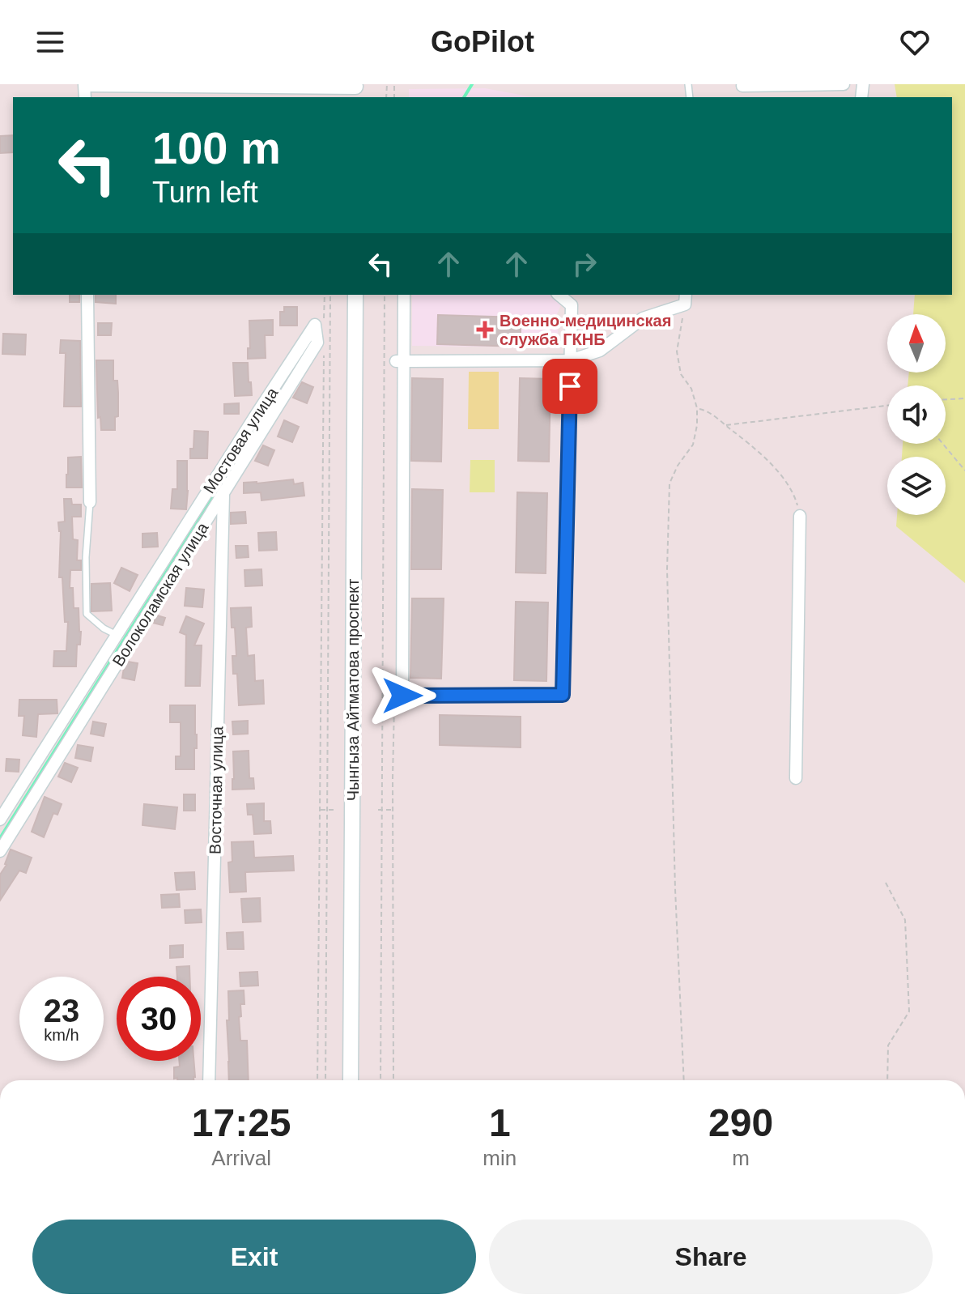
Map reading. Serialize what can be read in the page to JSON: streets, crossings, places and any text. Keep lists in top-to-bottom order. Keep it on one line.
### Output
{"streets":{"main road":["Чынгыза Айтматова проспект"],"street":["Мостовая улица","Волоколамская улица","Восточная улица"]},"crossings":[["Мостовая улица","Волоколамская улица"],["Волоколамская улица","Восточная улица"]],"places":{"health":["Военно-медицинская служба ГКНБ"]},"north":"top","page":{"header":"GoPilot","turn":["100 m","Turn left"],"speed":"23 km/h","limit":"30","eta":["17:25","Arrival","1","min","290","m"],"buttons":["Exit","Share"]}}
